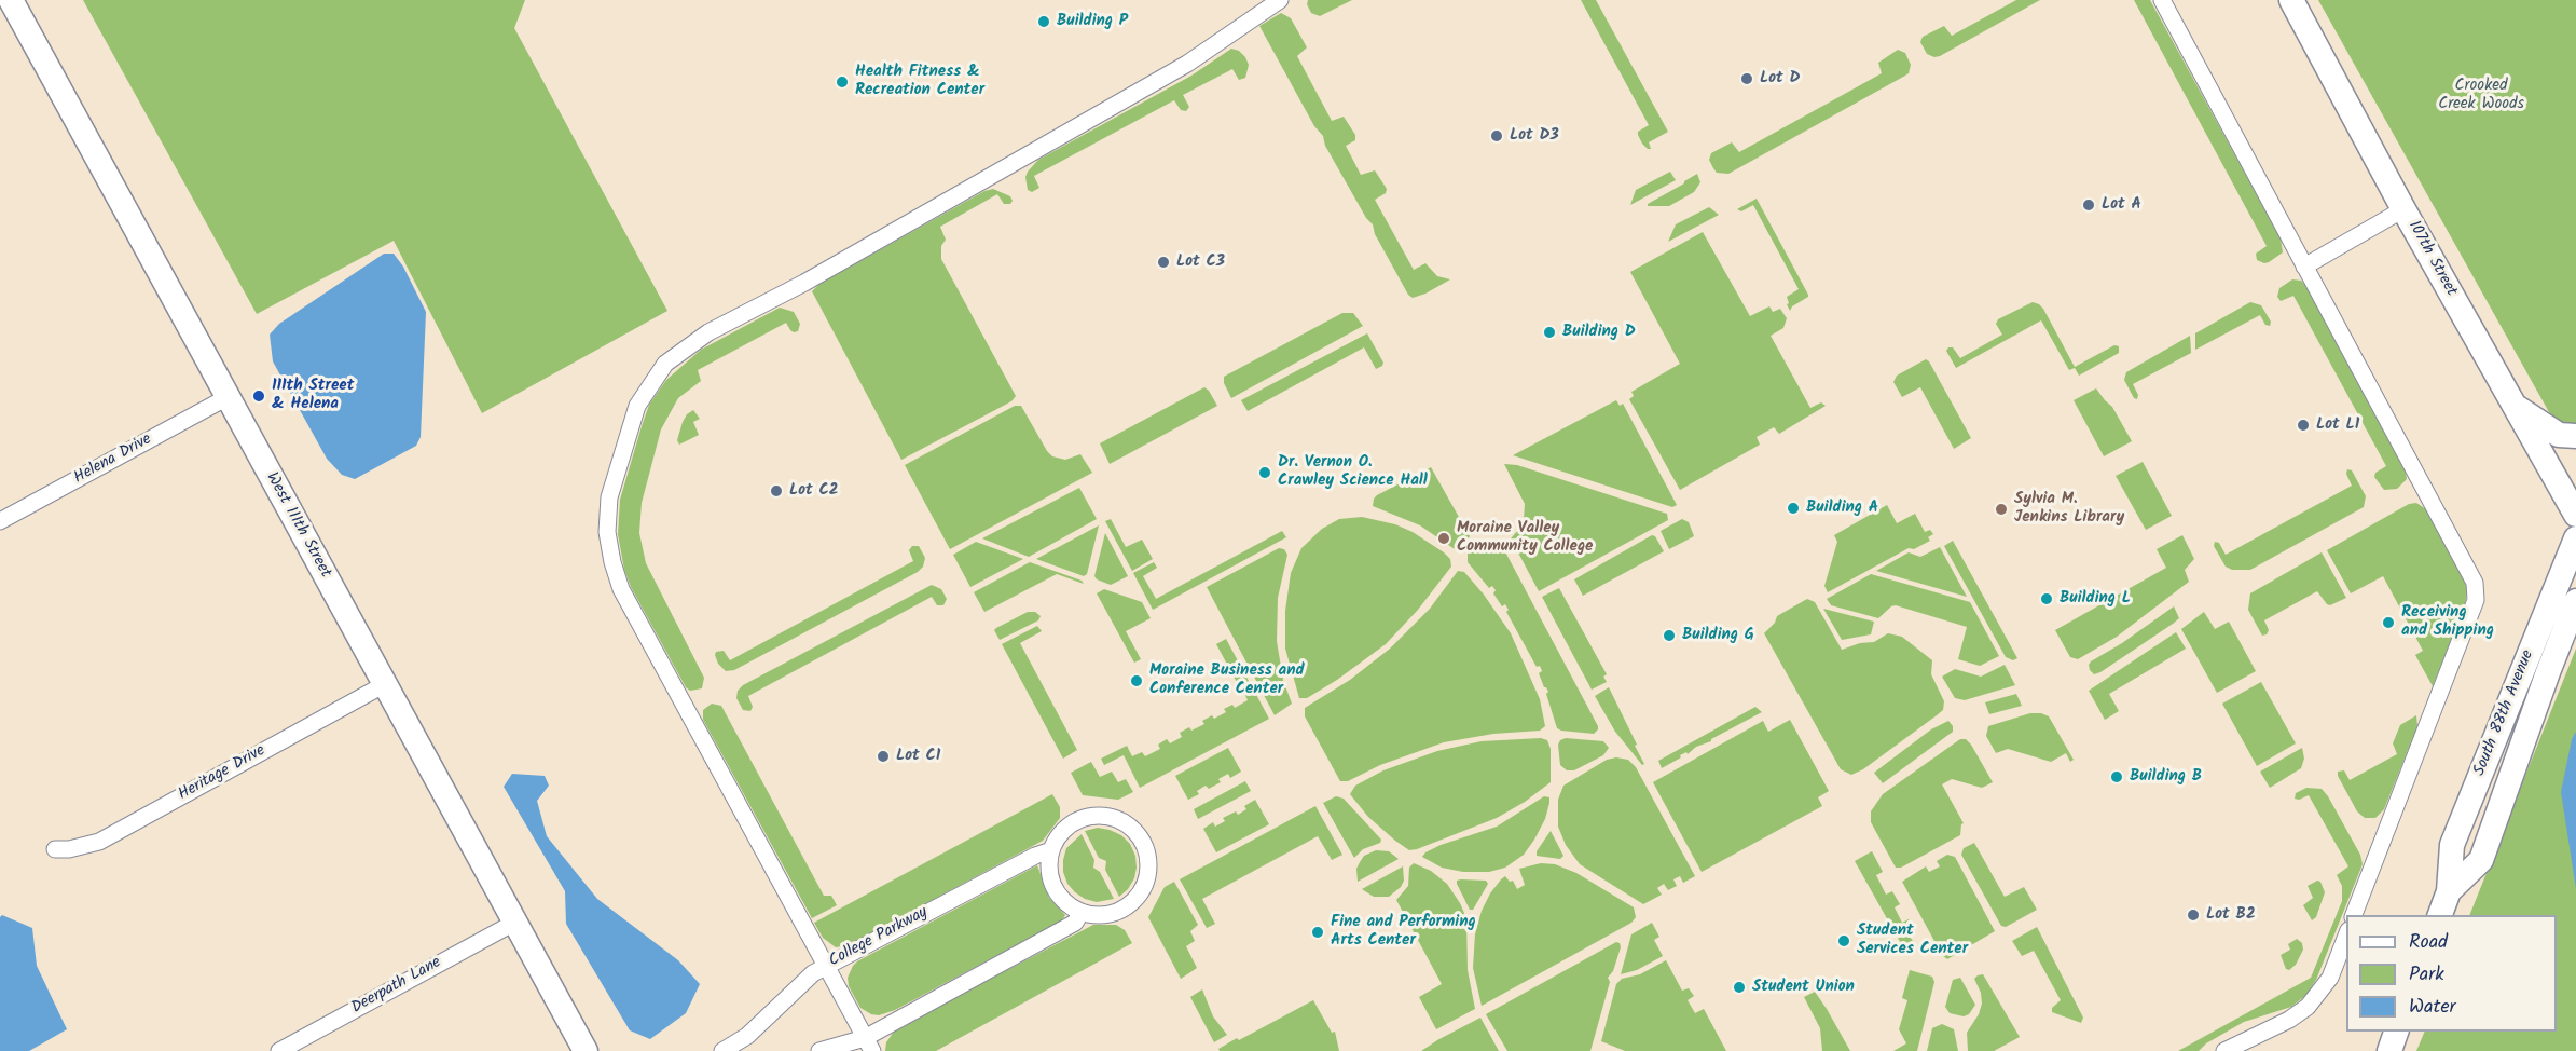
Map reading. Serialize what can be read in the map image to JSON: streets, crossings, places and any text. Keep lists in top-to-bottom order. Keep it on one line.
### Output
{"streets":{"street":["107th Street","Helena Drive","West 111th Street","South 88th Avenue","Heritage Drive","College Parkway","Deerpath Lane"]},"crossings":[["Helena Drive","West 111th Street"],["West 111th Street","Heritage Drive"],["West 111th Street","Deerpath Lane"]],"parks":["Crooked Creek Woods"],"places":["Building P","Lot D","Health Fitness & Recreation Center","Lot D3","Lot A","Lot C3","Building D","111th Street & Helena","Lot L1","Dr. Vernon O. Crawley Science Hall","Lot C2","Building A","Sylvia M. Jenkins Library","Moraine Valley Community College","Building L","Receiving and Shipping","Building G","Moraine Business and Conference Center","Lot C1","Building B","Lot B2","Fine and Performing Arts Center","Student Services Center","Student Union"],"legend":["Road","Park","Water"]}
